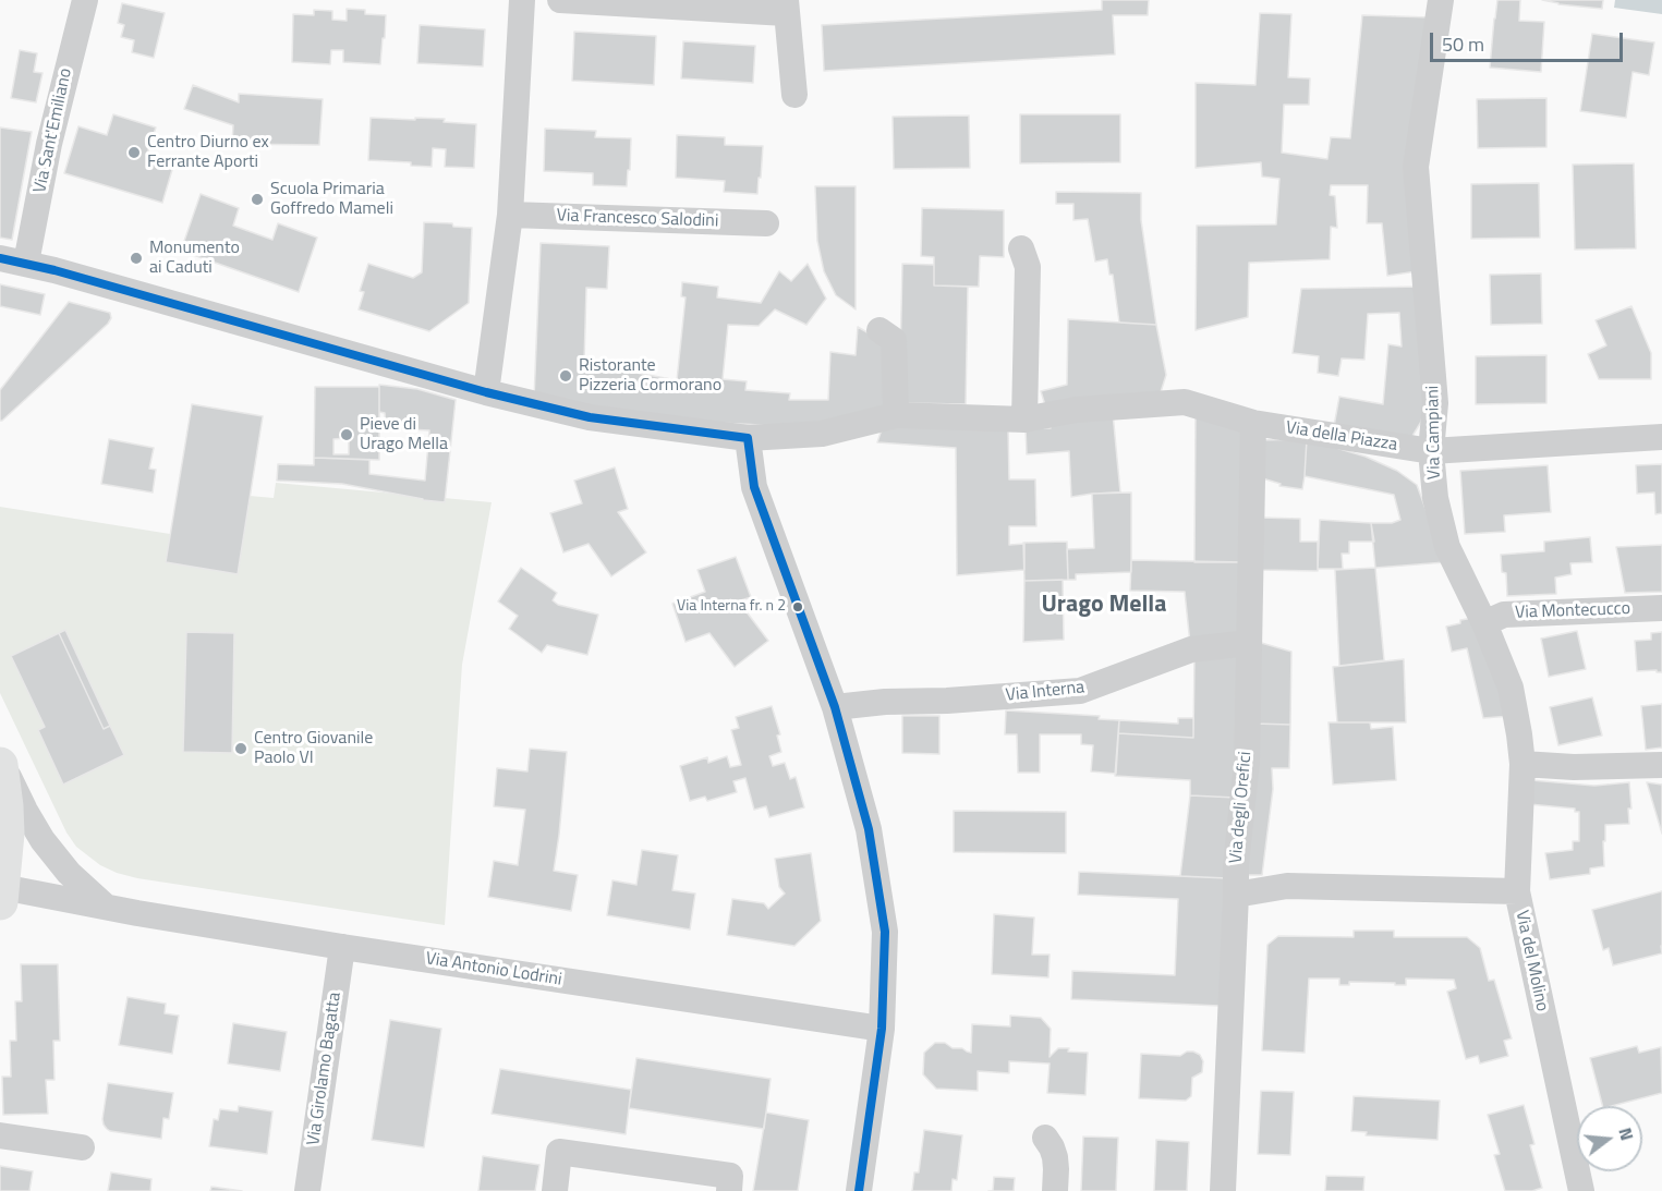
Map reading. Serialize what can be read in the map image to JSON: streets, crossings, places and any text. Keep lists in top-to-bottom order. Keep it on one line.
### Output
{"streets":{"street":["Via Sant'Emiliano","Via Francesco Salodini","Via Campiani","Via della Piazza","Via Montecucco","Via Interna","Via degli Orefici","Via del Molino","Via Antonio Lodrini","Via Girolamo Bagatta"]},"crossings":[["Via Sant'Emiliano","Via della Piazza"],["Via Campiani","Via della Piazza"],["Via Campiani","Via Montecucco"],["Via Campiani","Via del Molino"],["Via della Piazza","Via degli Orefici"],["Via Interna","Via degli Orefici"],["Via degli Orefici","Via del Molino"],["Via Antonio Lodrini","Via Girolamo Bagatta"]],"districts":["Urago Mella"],"places":["Centro Diurno ex Ferrante Aporti","Scuola Primaria Goffredo Mameli","Monumento ai Caduti","Ristorante Pizzeria Cormorano","Pieve di Urago Mella","Via Interna fr. n 2","Centro Giovanile Paolo VI"],"scale_bar":"50 m","north":"right"}
